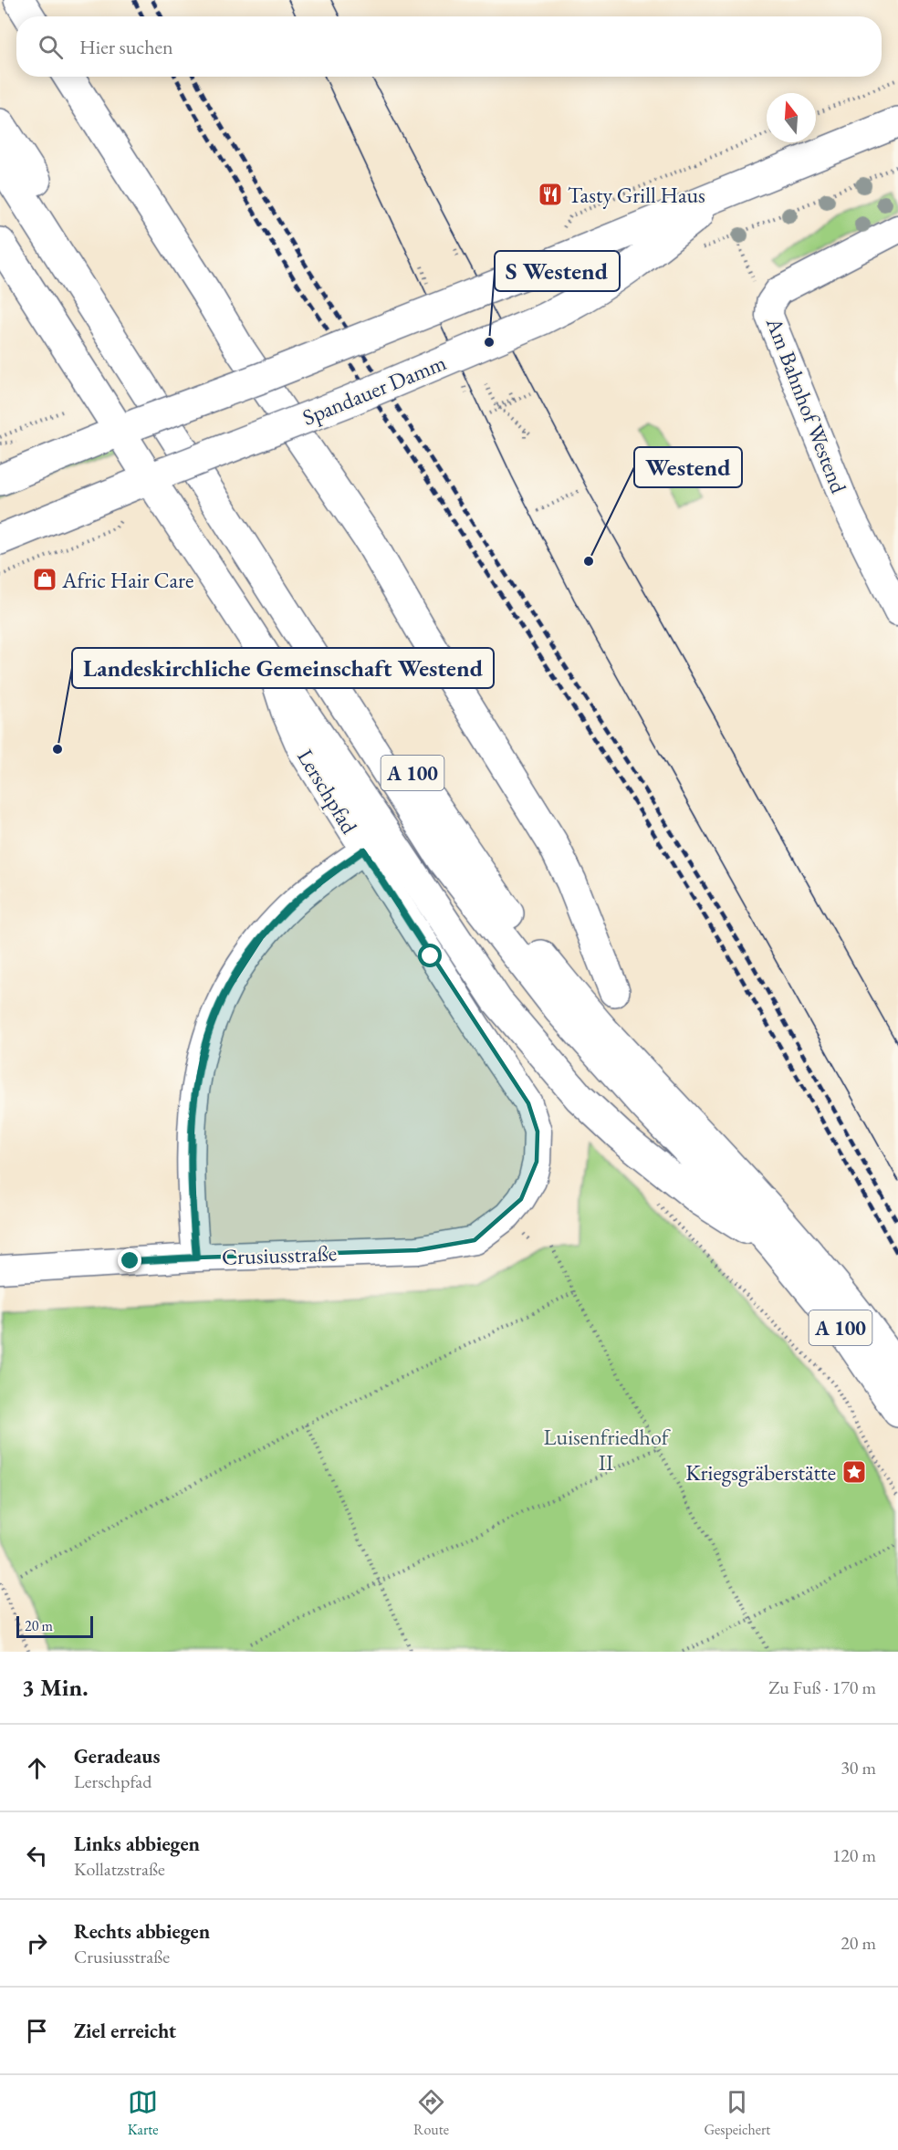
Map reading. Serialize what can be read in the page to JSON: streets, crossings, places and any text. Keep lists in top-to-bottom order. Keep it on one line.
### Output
{"streets":{"main road":["Spandauer Damm","A 100","Lerschpfad"],"street":["Am Bahnhof Westend","Crusiusstraße"]},"crossings":[["Spandauer Damm","Lerschpfad"],["Lerschpfad","Crusiusstraße"]],"parks":["Luisenfriedhof II"],"places":{"restaurant":["Tasty Grill Haus"],"other":["S Westend","Westend","Landeskirchliche Gemeinschaft Westend"],"shop":["Afric Hair Care"],"place":["Kriegsgräberstätte"]},"scale_bar":"20 m","north":"top","page":{"search":"Hier suchen","scale":"20 m","heading":["3 Min.","Zu Fuß · 170 m"],"list":[["Geradeaus","Lerschpfad","30 m"],["Links abbiegen","Kollatzstraße","120 m"],["Rechts abbiegen","Crusiusstraße","20 m"],"Ziel erreicht"],"nav":["Karte","Route","Gespeichert"]}}
